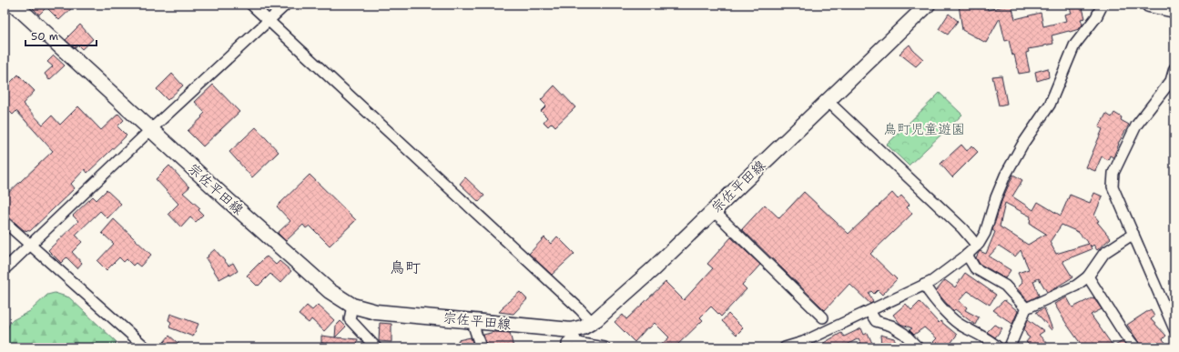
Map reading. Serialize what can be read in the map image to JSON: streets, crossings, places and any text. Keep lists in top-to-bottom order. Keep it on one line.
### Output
{"streets":{"main road":["宗佐平田線"]},"districts":["鳥町"],"parks":["鳥町児童遊園"],"scale_bar":"50 m"}
